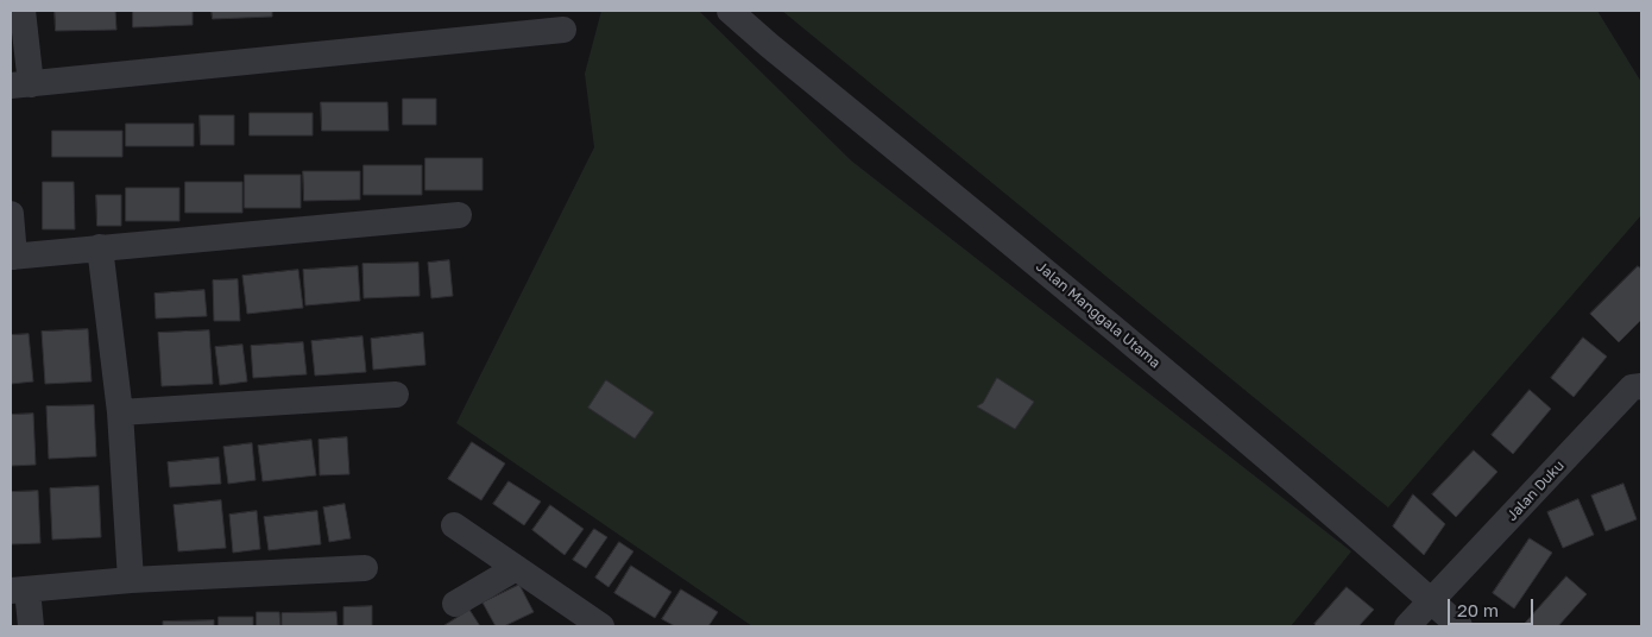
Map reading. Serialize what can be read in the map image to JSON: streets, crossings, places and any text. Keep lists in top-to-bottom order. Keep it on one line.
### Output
{"streets":{"street":["Jalan Manggala Utama","Jalan Duku"]},"crossings":[["Jalan Manggala Utama","Jalan Duku"]],"scale_bar":"20 m"}
